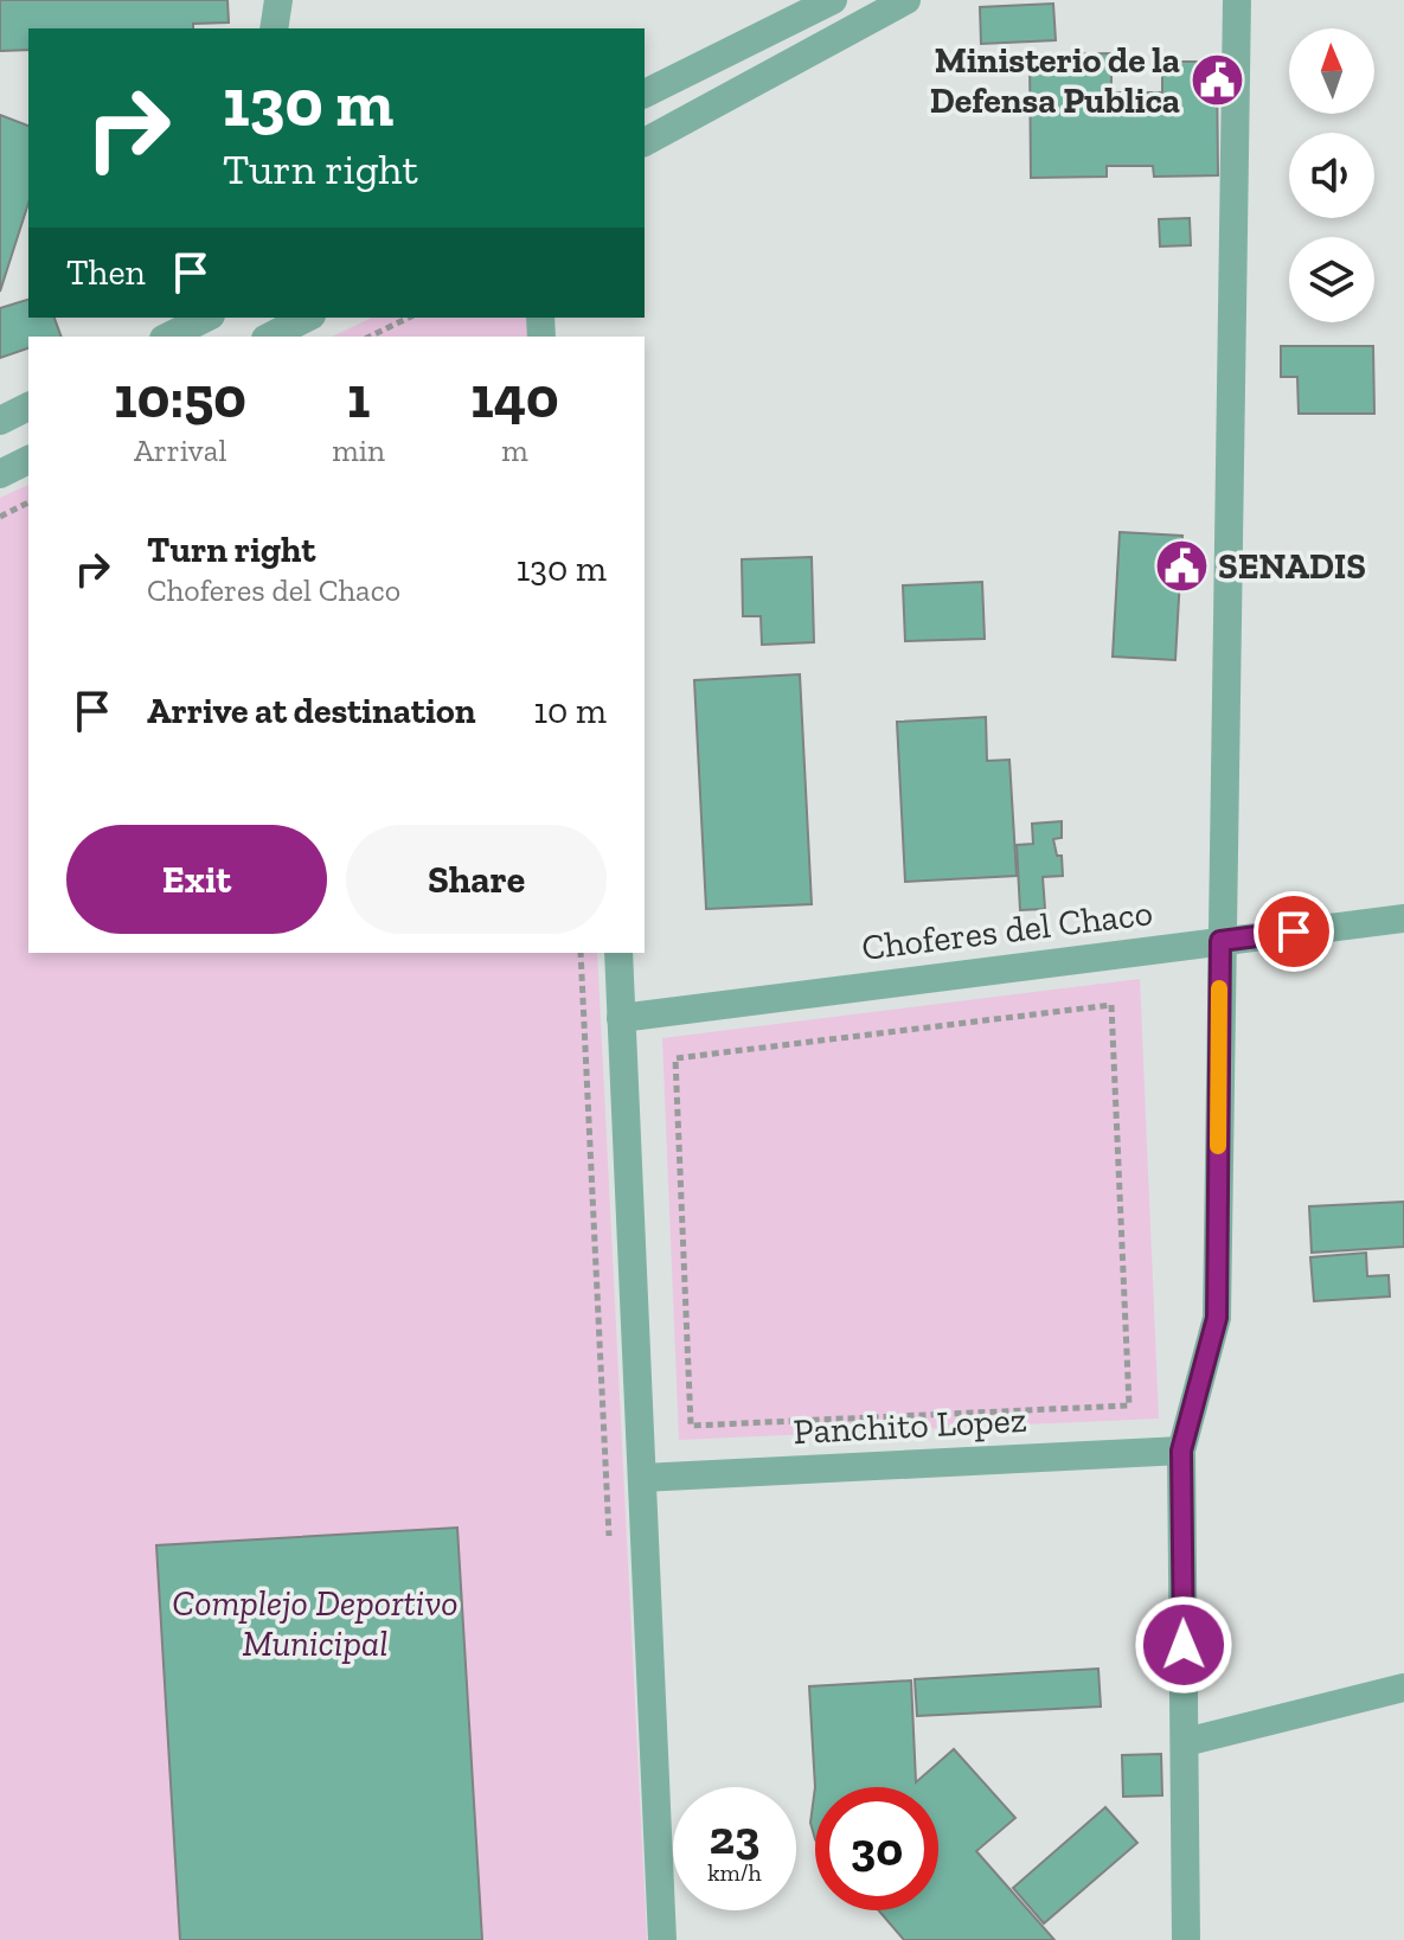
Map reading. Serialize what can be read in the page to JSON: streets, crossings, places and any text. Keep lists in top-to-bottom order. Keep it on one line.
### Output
{"streets":{"street":["Choferes del Chaco","Panchito Lopez"]},"parks":["Complejo Deportivo Municipal"],"places":{"public building":["Ministerio de la Defensa Publica","SENADIS"]},"north":"top","page":{"turn":["130 m","Turn right"],"then":"Then","eta":["10:50","Arrival","1","min","140","m"],"list":[{"name":"Turn right","note":"Choferes del Chaco","value":"130 m"},{"name":"Arrive at destination","value":"10 m"}],"buttons":["Exit","Share"],"speed":"23 km/h","limit":"30"}}
